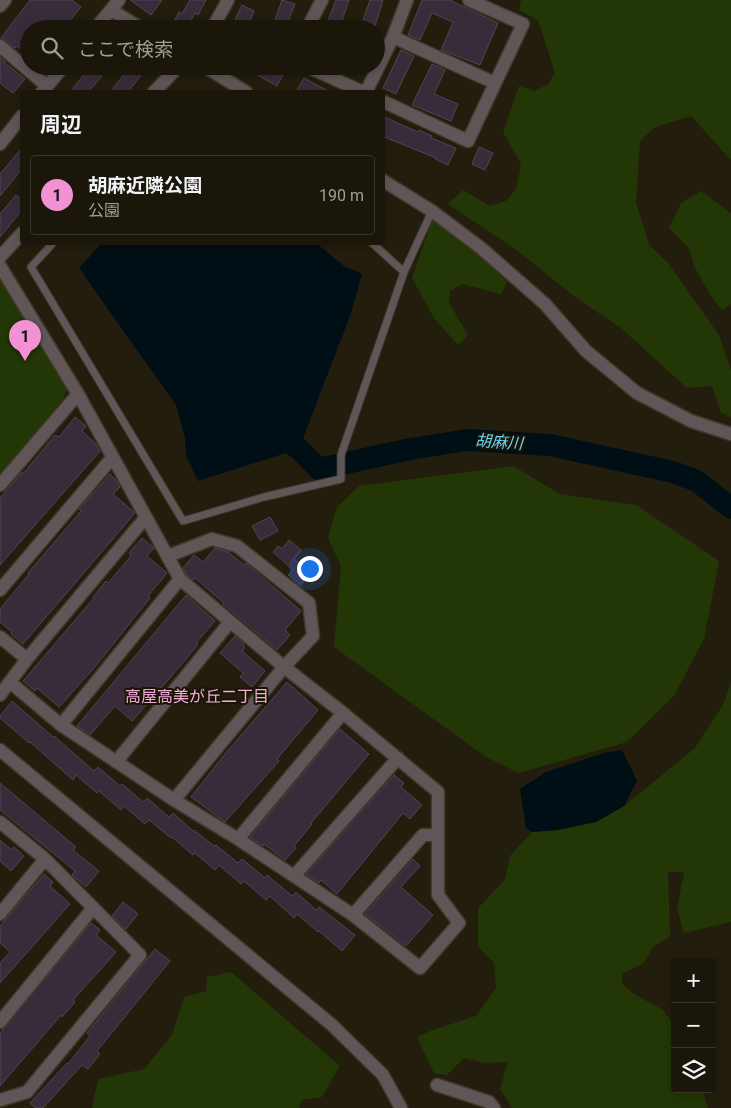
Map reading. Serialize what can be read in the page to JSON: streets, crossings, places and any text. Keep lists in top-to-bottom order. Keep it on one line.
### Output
{"districts":["高屋高美が丘二丁目"],"water":["胡麻川"],"page":{"search":"ここで検索","heading":"周辺","list":[{"mark":"1","name":"胡麻近隣公園","note":"公園","value":"190 m"}],"pins":"1","map_buttons":["+","−"]}}
